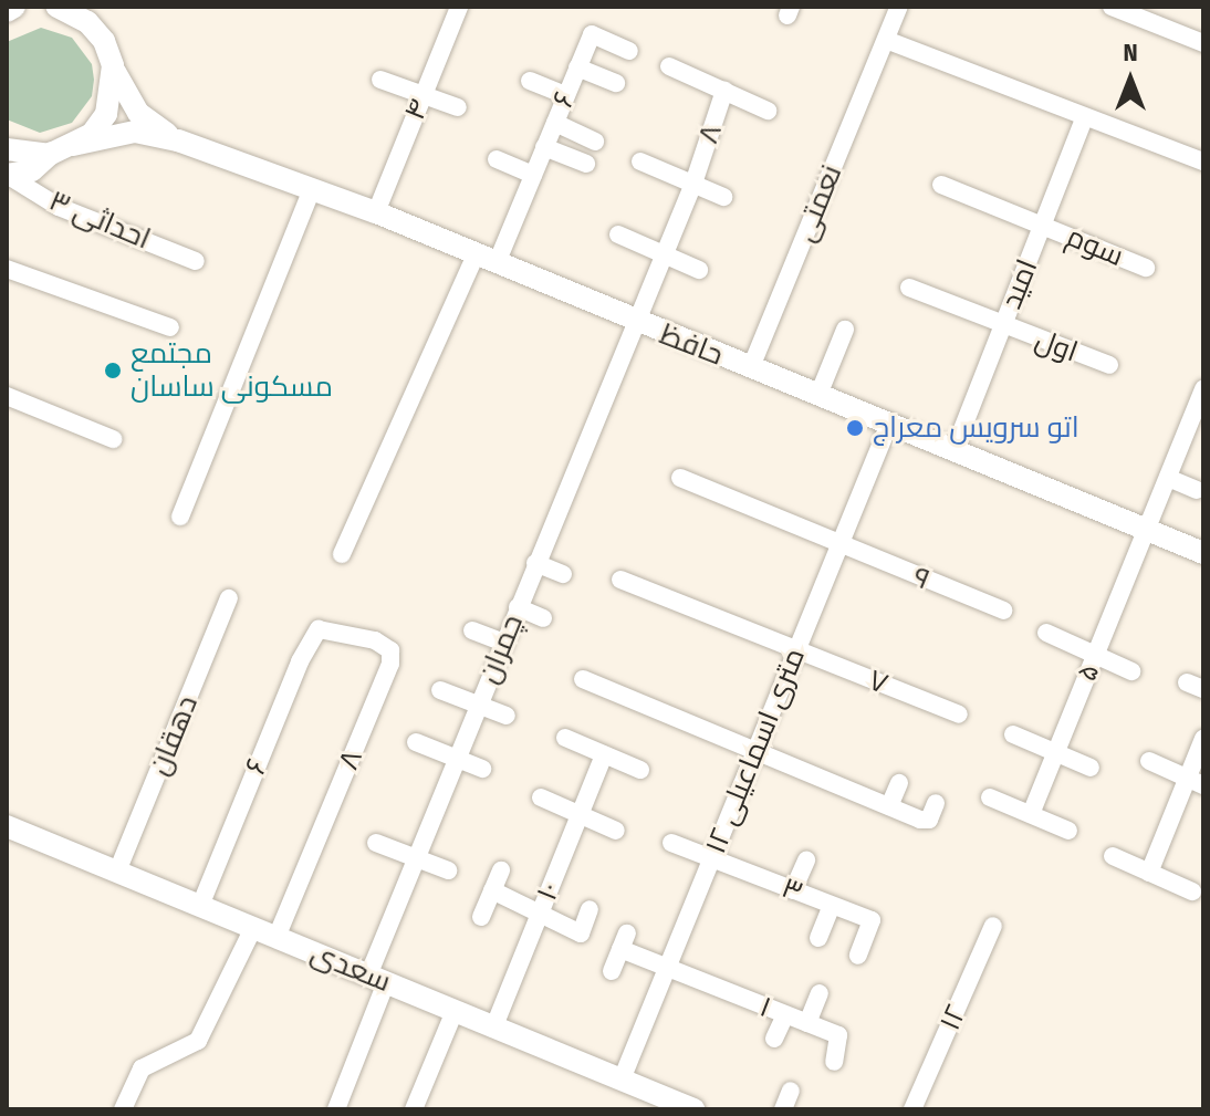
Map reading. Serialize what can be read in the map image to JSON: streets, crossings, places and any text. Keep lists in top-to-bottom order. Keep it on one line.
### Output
{"streets":{"street":["۶","۴","۸","نعمتی","احداثی ۳","سوم","امید","حافظ","اول","۹","چمران","۵","۷","دهقان","۱۲ متری اسماعیلی","۳","۱۰","سعدی","۱","۱۲"]},"crossings":[["۶","۸"],["۶","حافظ"],["۶","سعدی"],["۴","حافظ"],["۸","حافظ"],["۸","چمران"],["۸","سعدی"],["نعمتی","حافظ"],["سوم","امید"],["امید","حافظ"],["امید","اول"],["حافظ","چمران"],["حافظ","۵"],["حافظ","۱۲ متری اسماعیلی"],["۹","۱۲ متری اسماعیلی"],["چمران","سعدی"],["۷","۱۲ متری اسماعیلی"],["دهقان","سعدی"],["۱۲ متری اسماعیلی","۳"],["۱۲ متری اسماعیلی","سعدی"],["۱۲ متری اسماعیلی","۱"],["۱۰","سعدی"]],"places":["مجتمع مسکونی ساسان","اتو سرویس معراج"],"north":"top"}
